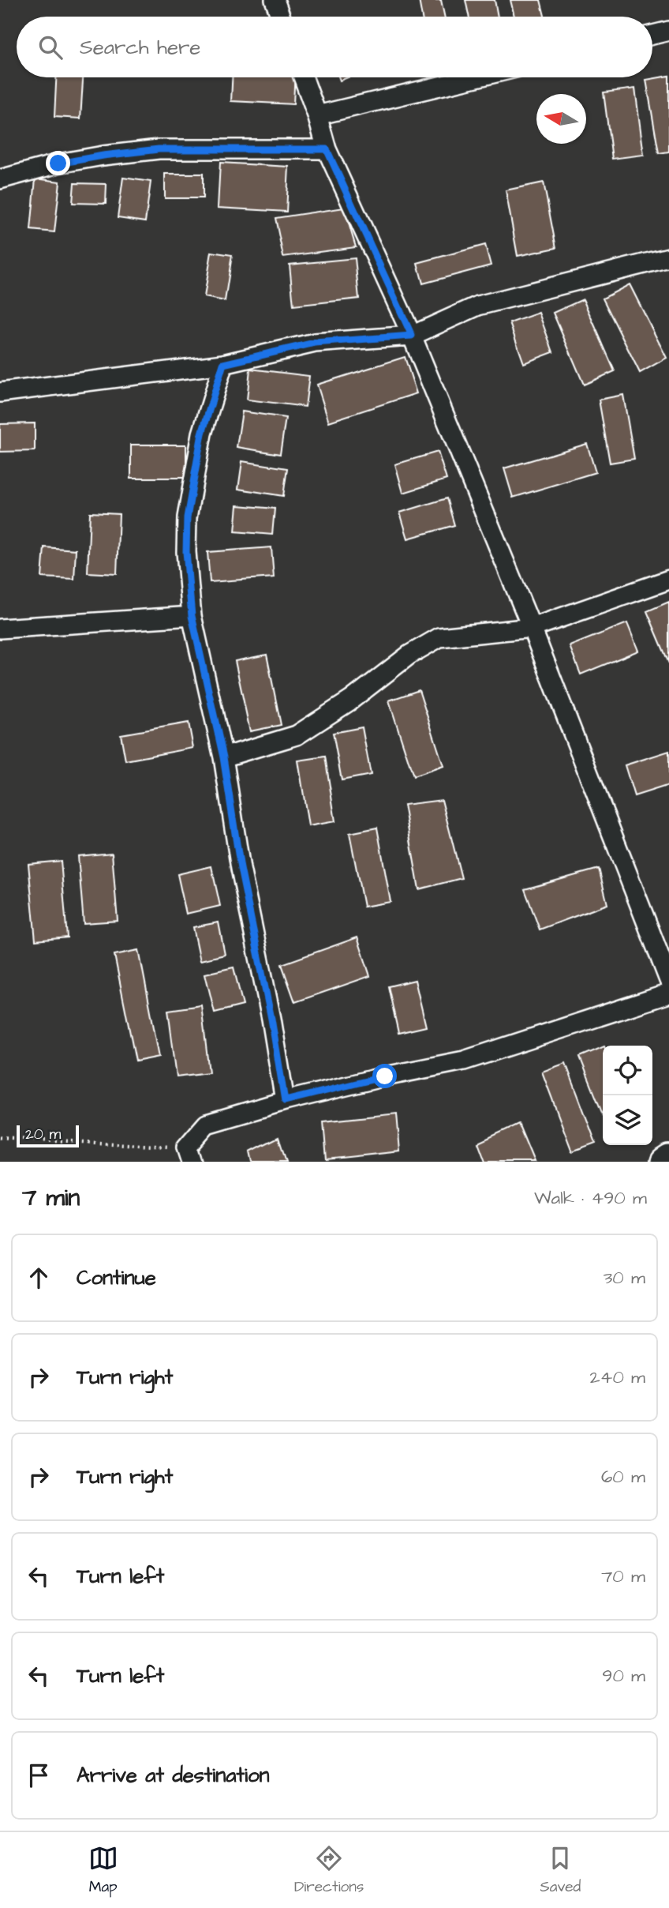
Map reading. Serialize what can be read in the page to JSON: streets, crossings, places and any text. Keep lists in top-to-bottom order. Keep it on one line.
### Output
{"scale_bar":"20 m","north":"left","page":{"search":"Search here","scale":"20 m","heading":["7 min","Walk · 490 m"],"list":[["Continue","30 m"],["Turn right","240 m"],["Turn right","60 m"],["Turn left","70 m"],["Turn left","90 m"],"Arrive at destination"],"nav":["Map","Directions","Saved"]}}
